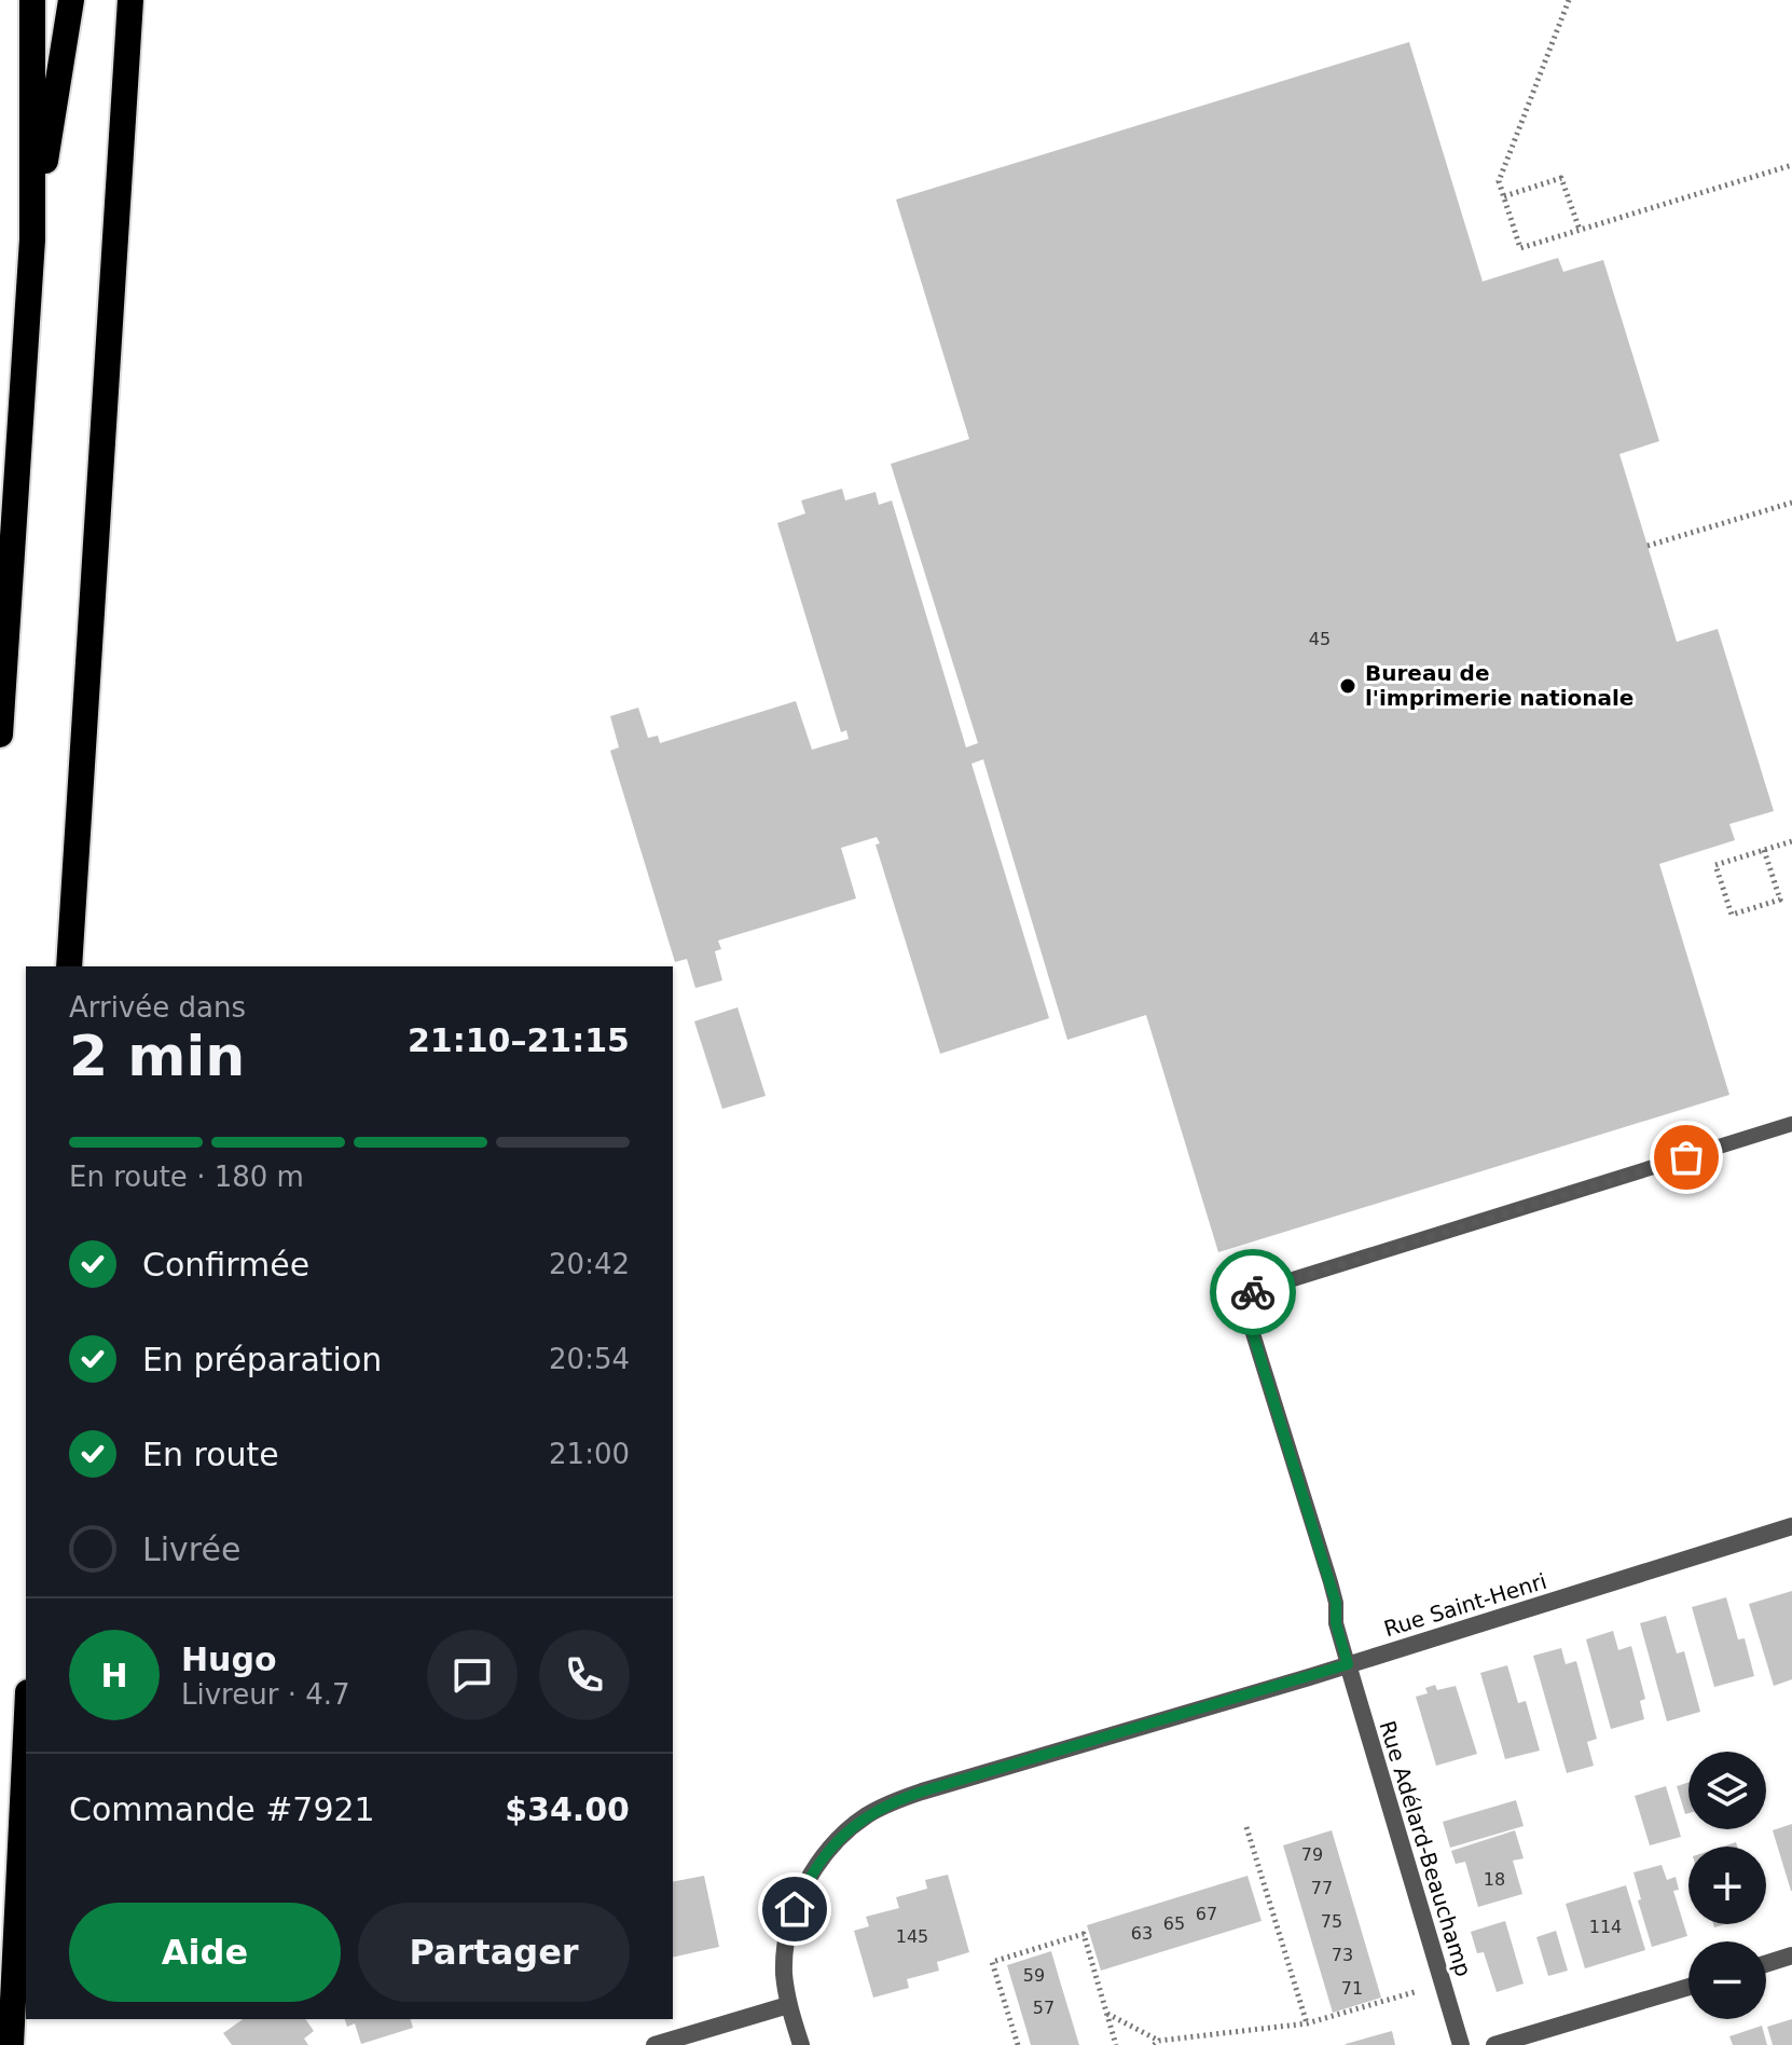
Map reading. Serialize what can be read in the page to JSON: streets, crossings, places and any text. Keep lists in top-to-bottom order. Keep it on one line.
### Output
{"streets":{"street":["Rue Saint-Henri","Rue Adélard-Beauchamp"]},"crossings":[["Rue Saint-Henri","Rue Adélard-Beauchamp"]],"places":["Bureau de l'imprimerie nationale"],"house_numbers":["45","79","18","77","67","75","65","114","63","145","73","59","71","57"],"page":{"heading":["2 min","Arrivée dans","21:10–21:15"],"panel":["Hugo","Livreur · 4.7","Commande #7921","$34.00"],"bar":"En route · 180 m","list":[["Confirmée","20:42"],["En préparation","20:54"],["En route","21:00"],"Livrée"],"round":"H","map_buttons":["+","−"],"buttons":["Aide","Partager"]}}
